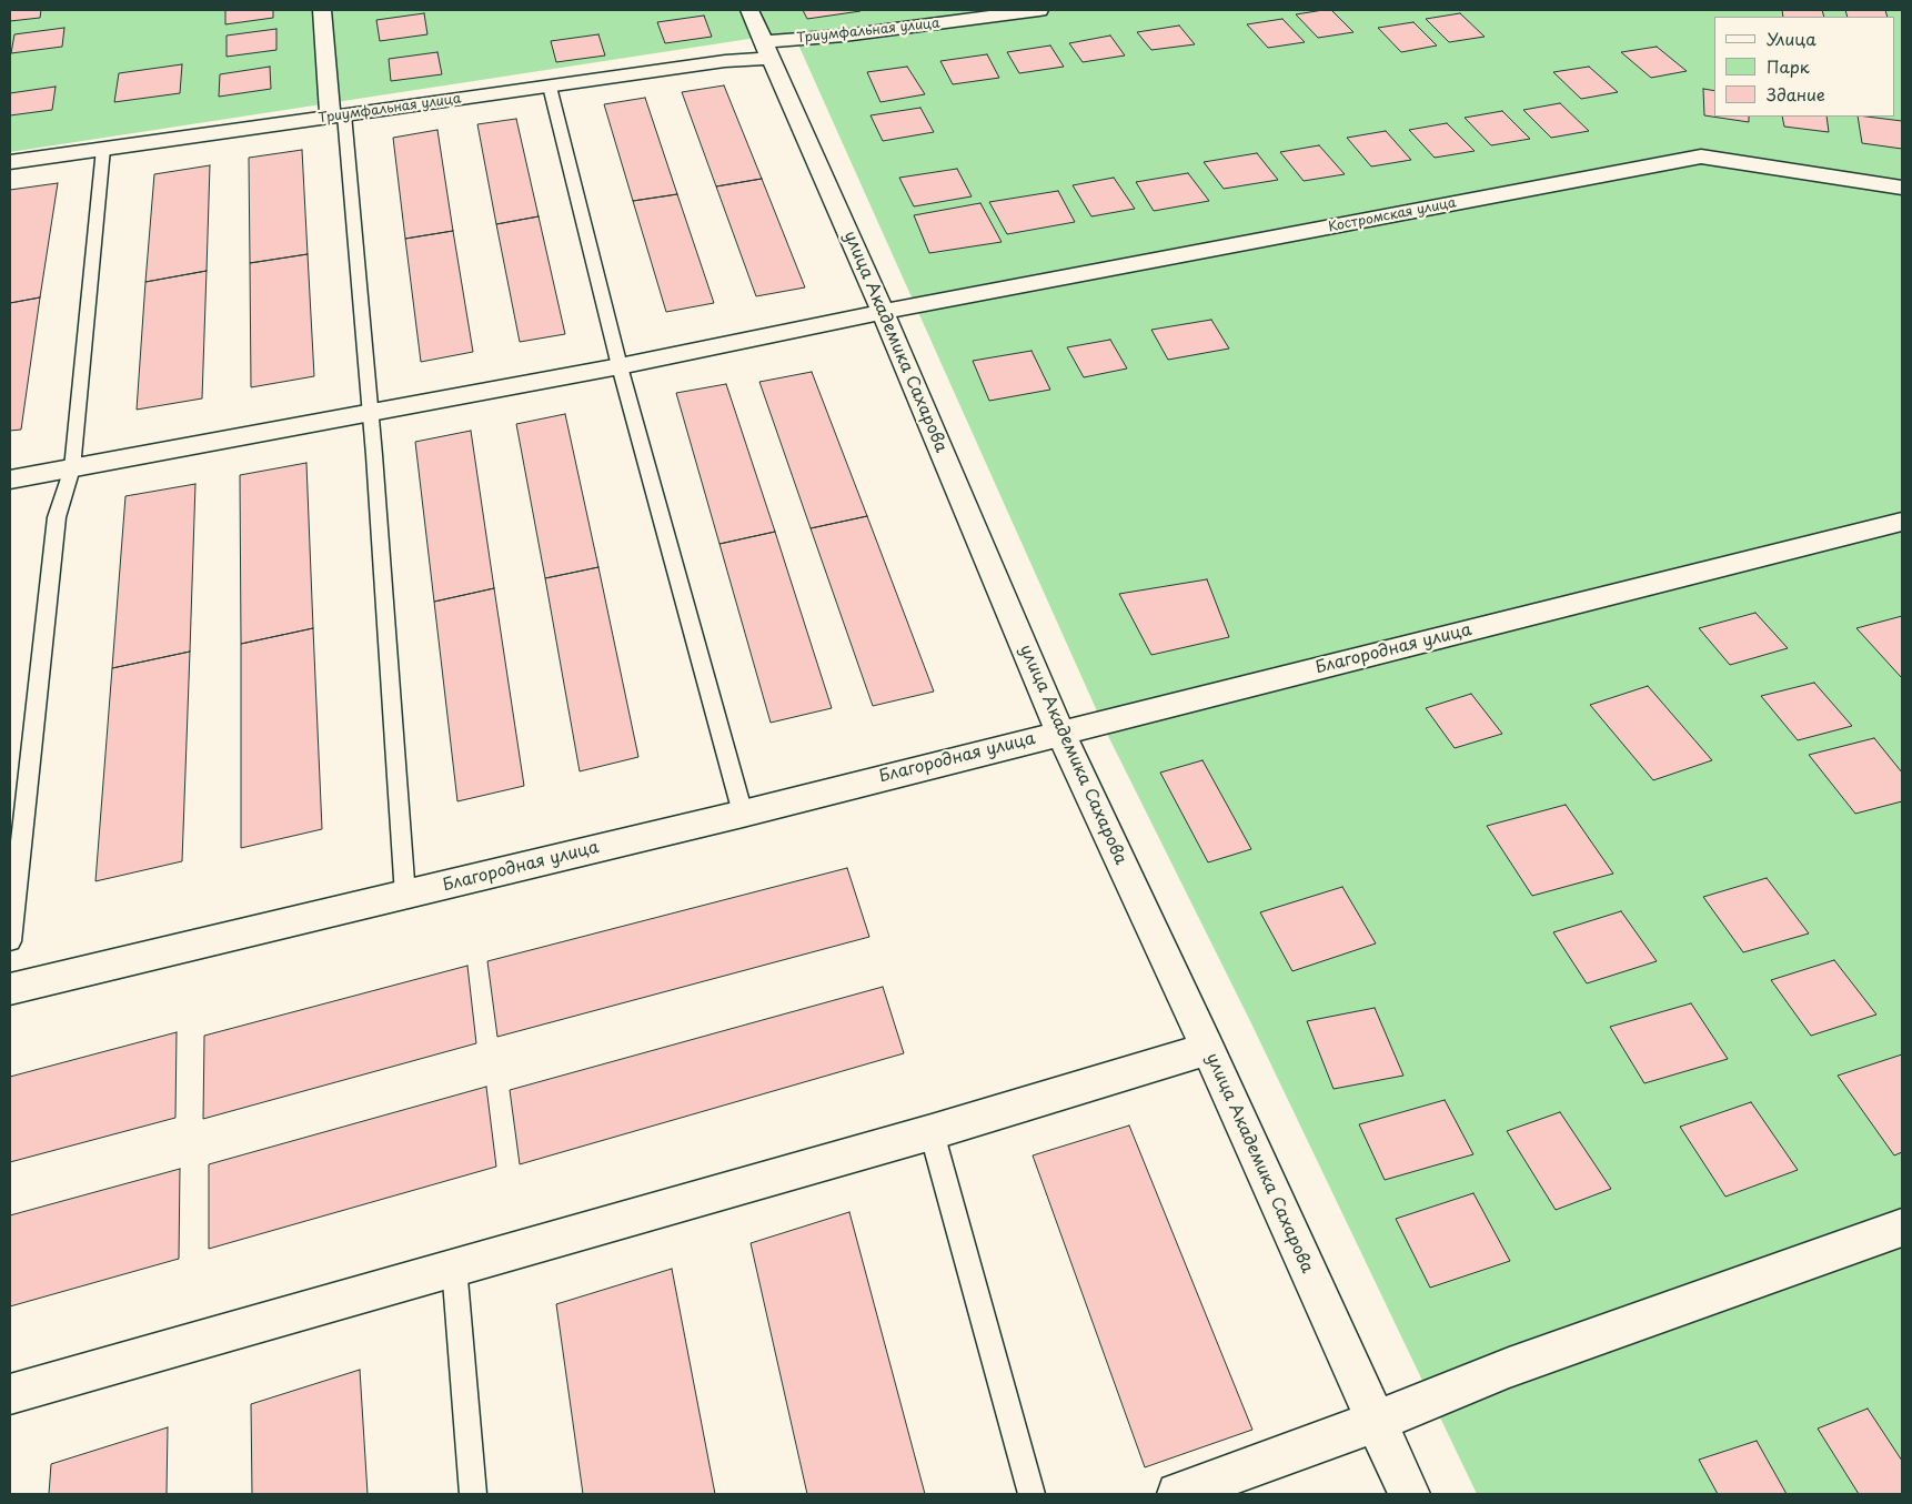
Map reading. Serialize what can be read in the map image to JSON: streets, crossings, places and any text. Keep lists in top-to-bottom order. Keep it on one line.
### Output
{"streets":{"street":["Триумфальная улица","Костромская улица","улица Академика Сахарова","Благородная улица"]},"crossings":[["Триумфальная улица","улица Академика Сахарова"],["Костромская улица","улица Академика Сахарова"],["улица Академика Сахарова","Благородная улица"]],"legend":["Улица","Парк","Здание"]}
